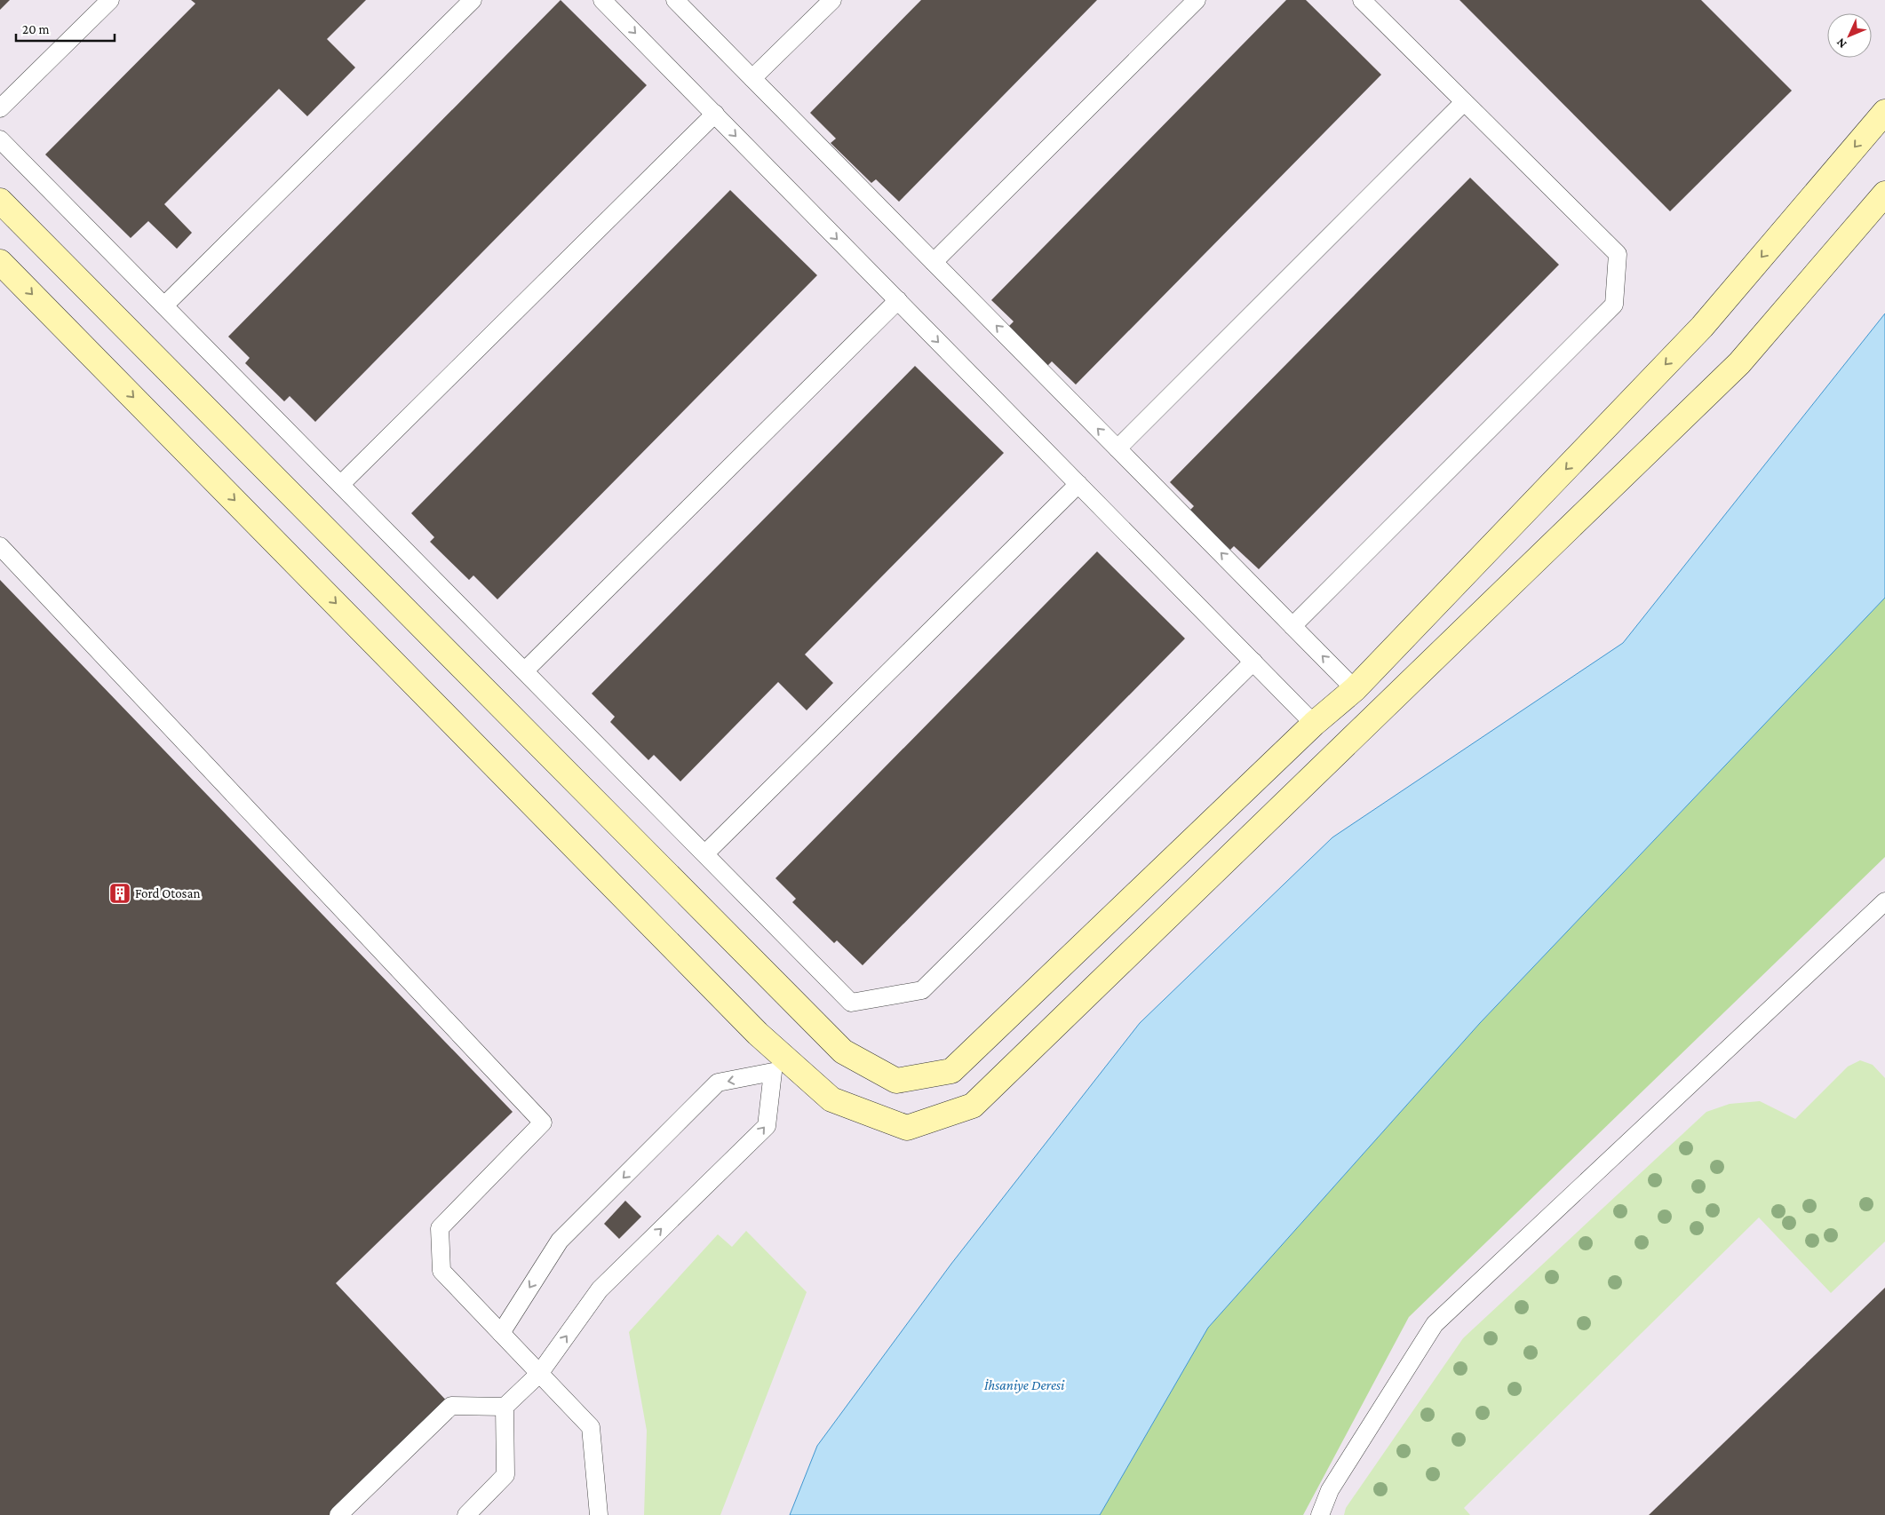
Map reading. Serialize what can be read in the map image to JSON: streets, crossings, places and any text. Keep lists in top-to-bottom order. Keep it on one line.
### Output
{"water":["İhsaniye Deresi"],"places":{"building":["Ford Otosan"]},"scale_bar":"20 m","north":"bottom left"}
